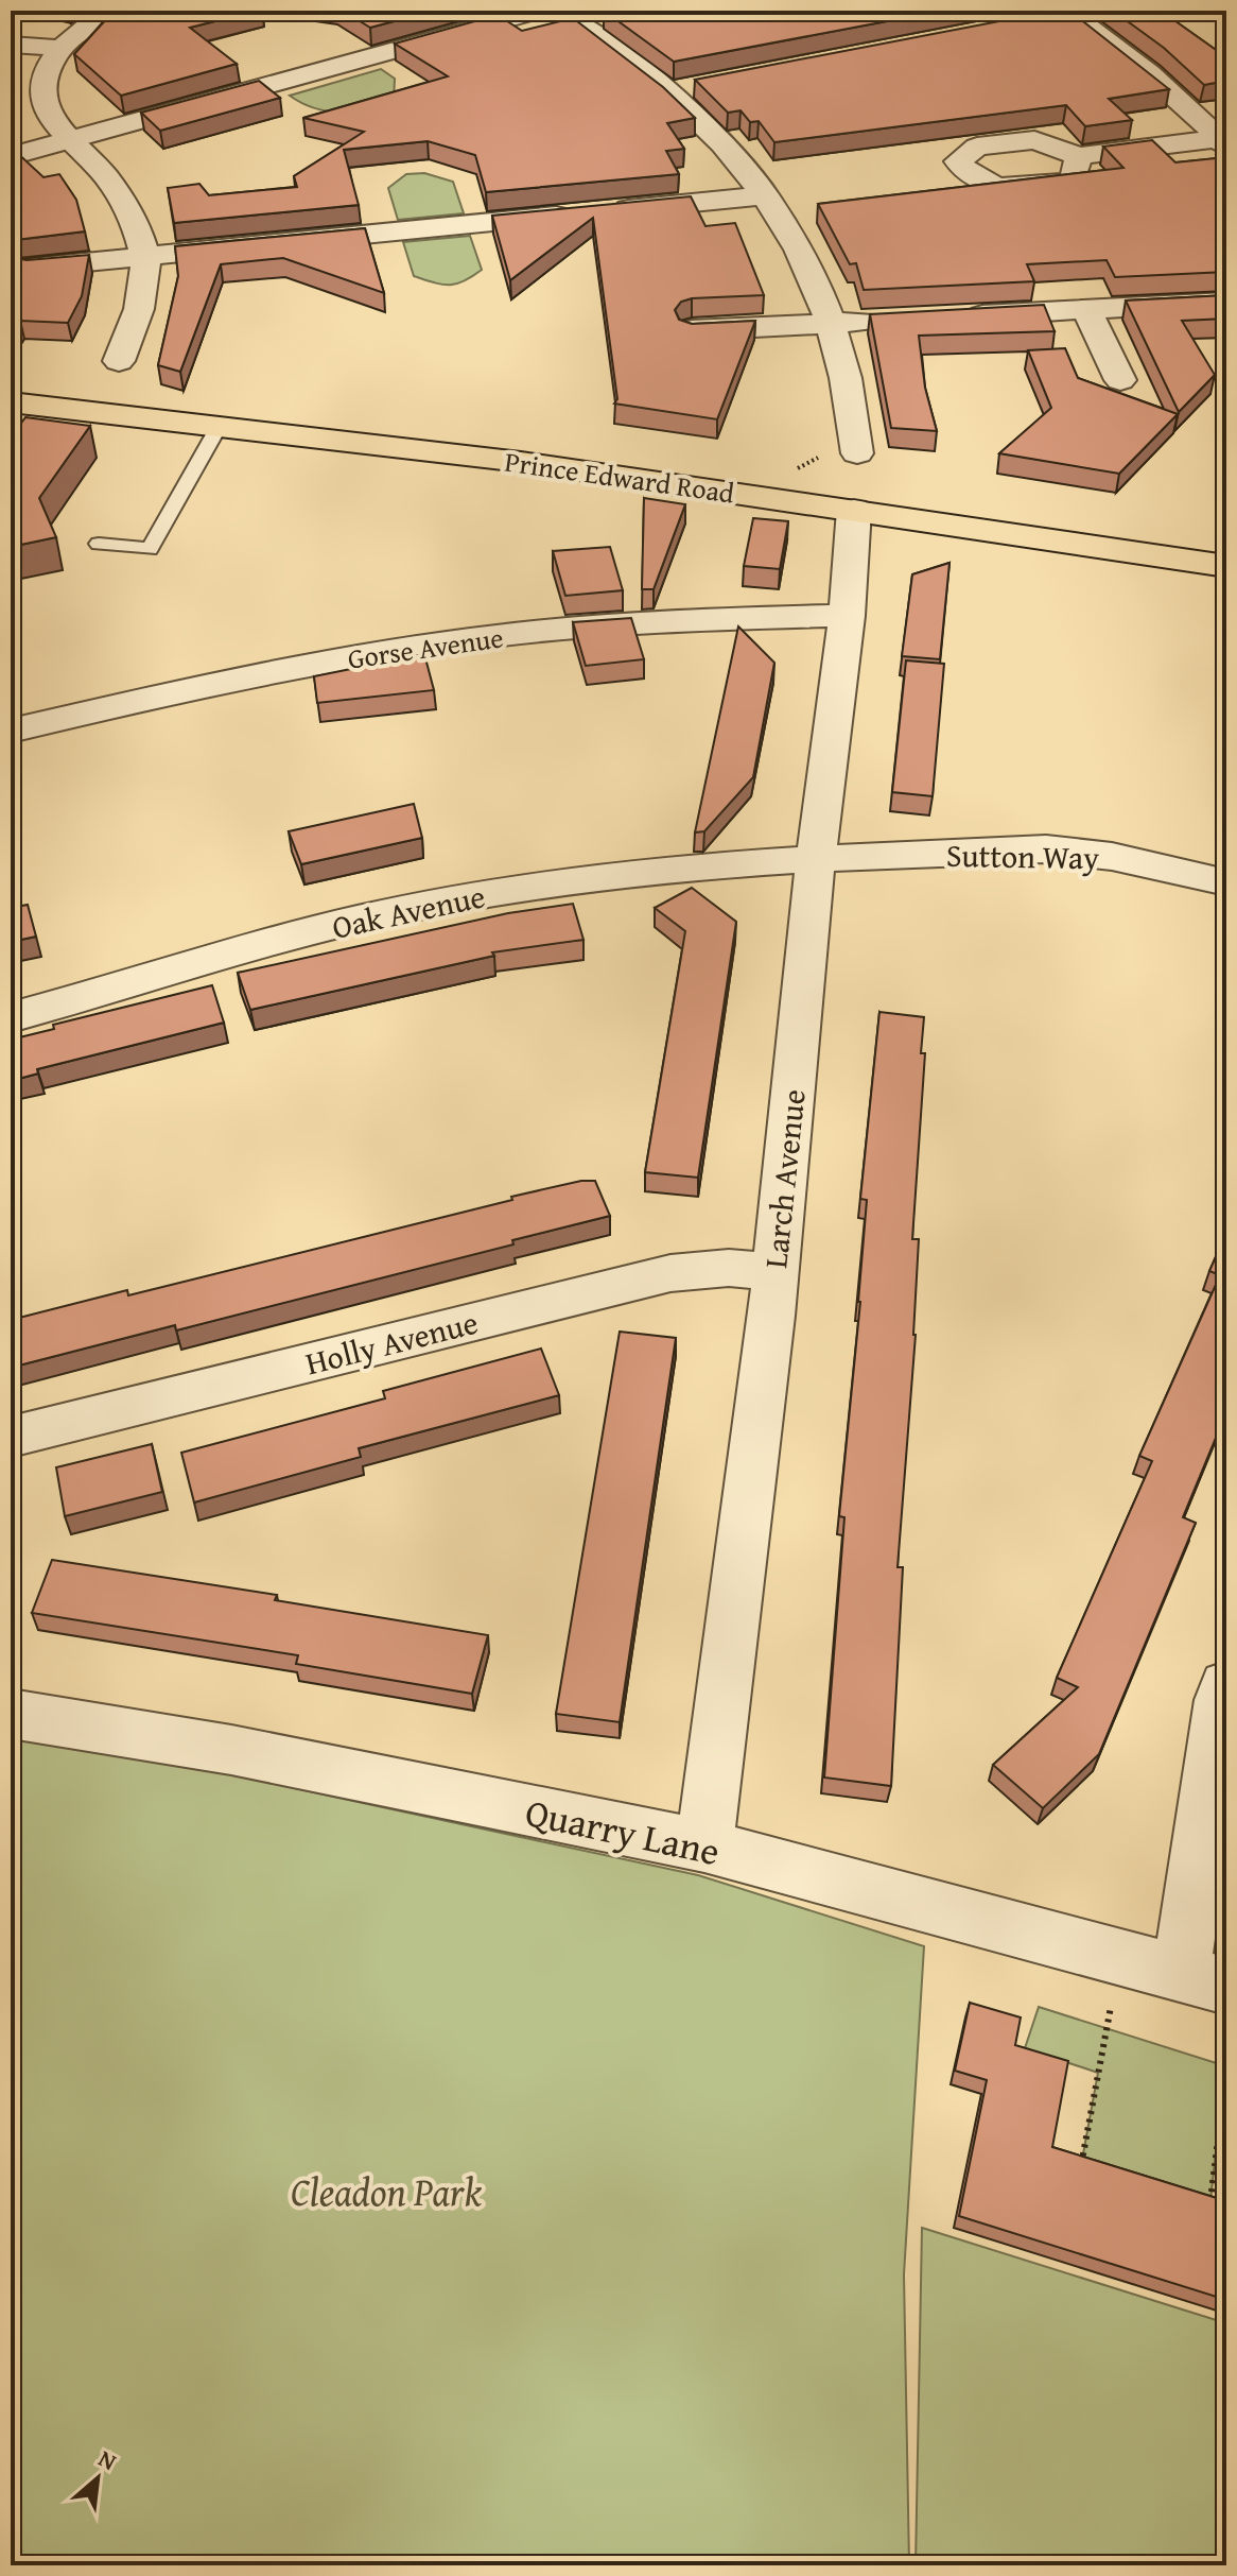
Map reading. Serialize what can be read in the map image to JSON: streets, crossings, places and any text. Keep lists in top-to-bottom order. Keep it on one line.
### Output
{"streets":{"main road":["Prince Edward Road"],"street":["Gorse Avenue","Sutton Way","Oak Avenue","Larch Avenue","Holly Avenue","Quarry Lane"]},"crossings":[["Prince Edward Road","Larch Avenue"],["Gorse Avenue","Larch Avenue"],["Sutton Way","Oak Avenue"],["Sutton Way","Larch Avenue"],["Oak Avenue","Larch Avenue"],["Larch Avenue","Holly Avenue"],["Larch Avenue","Quarry Lane"]],"parks":["Cleadon Park"],"north":"top right"}
